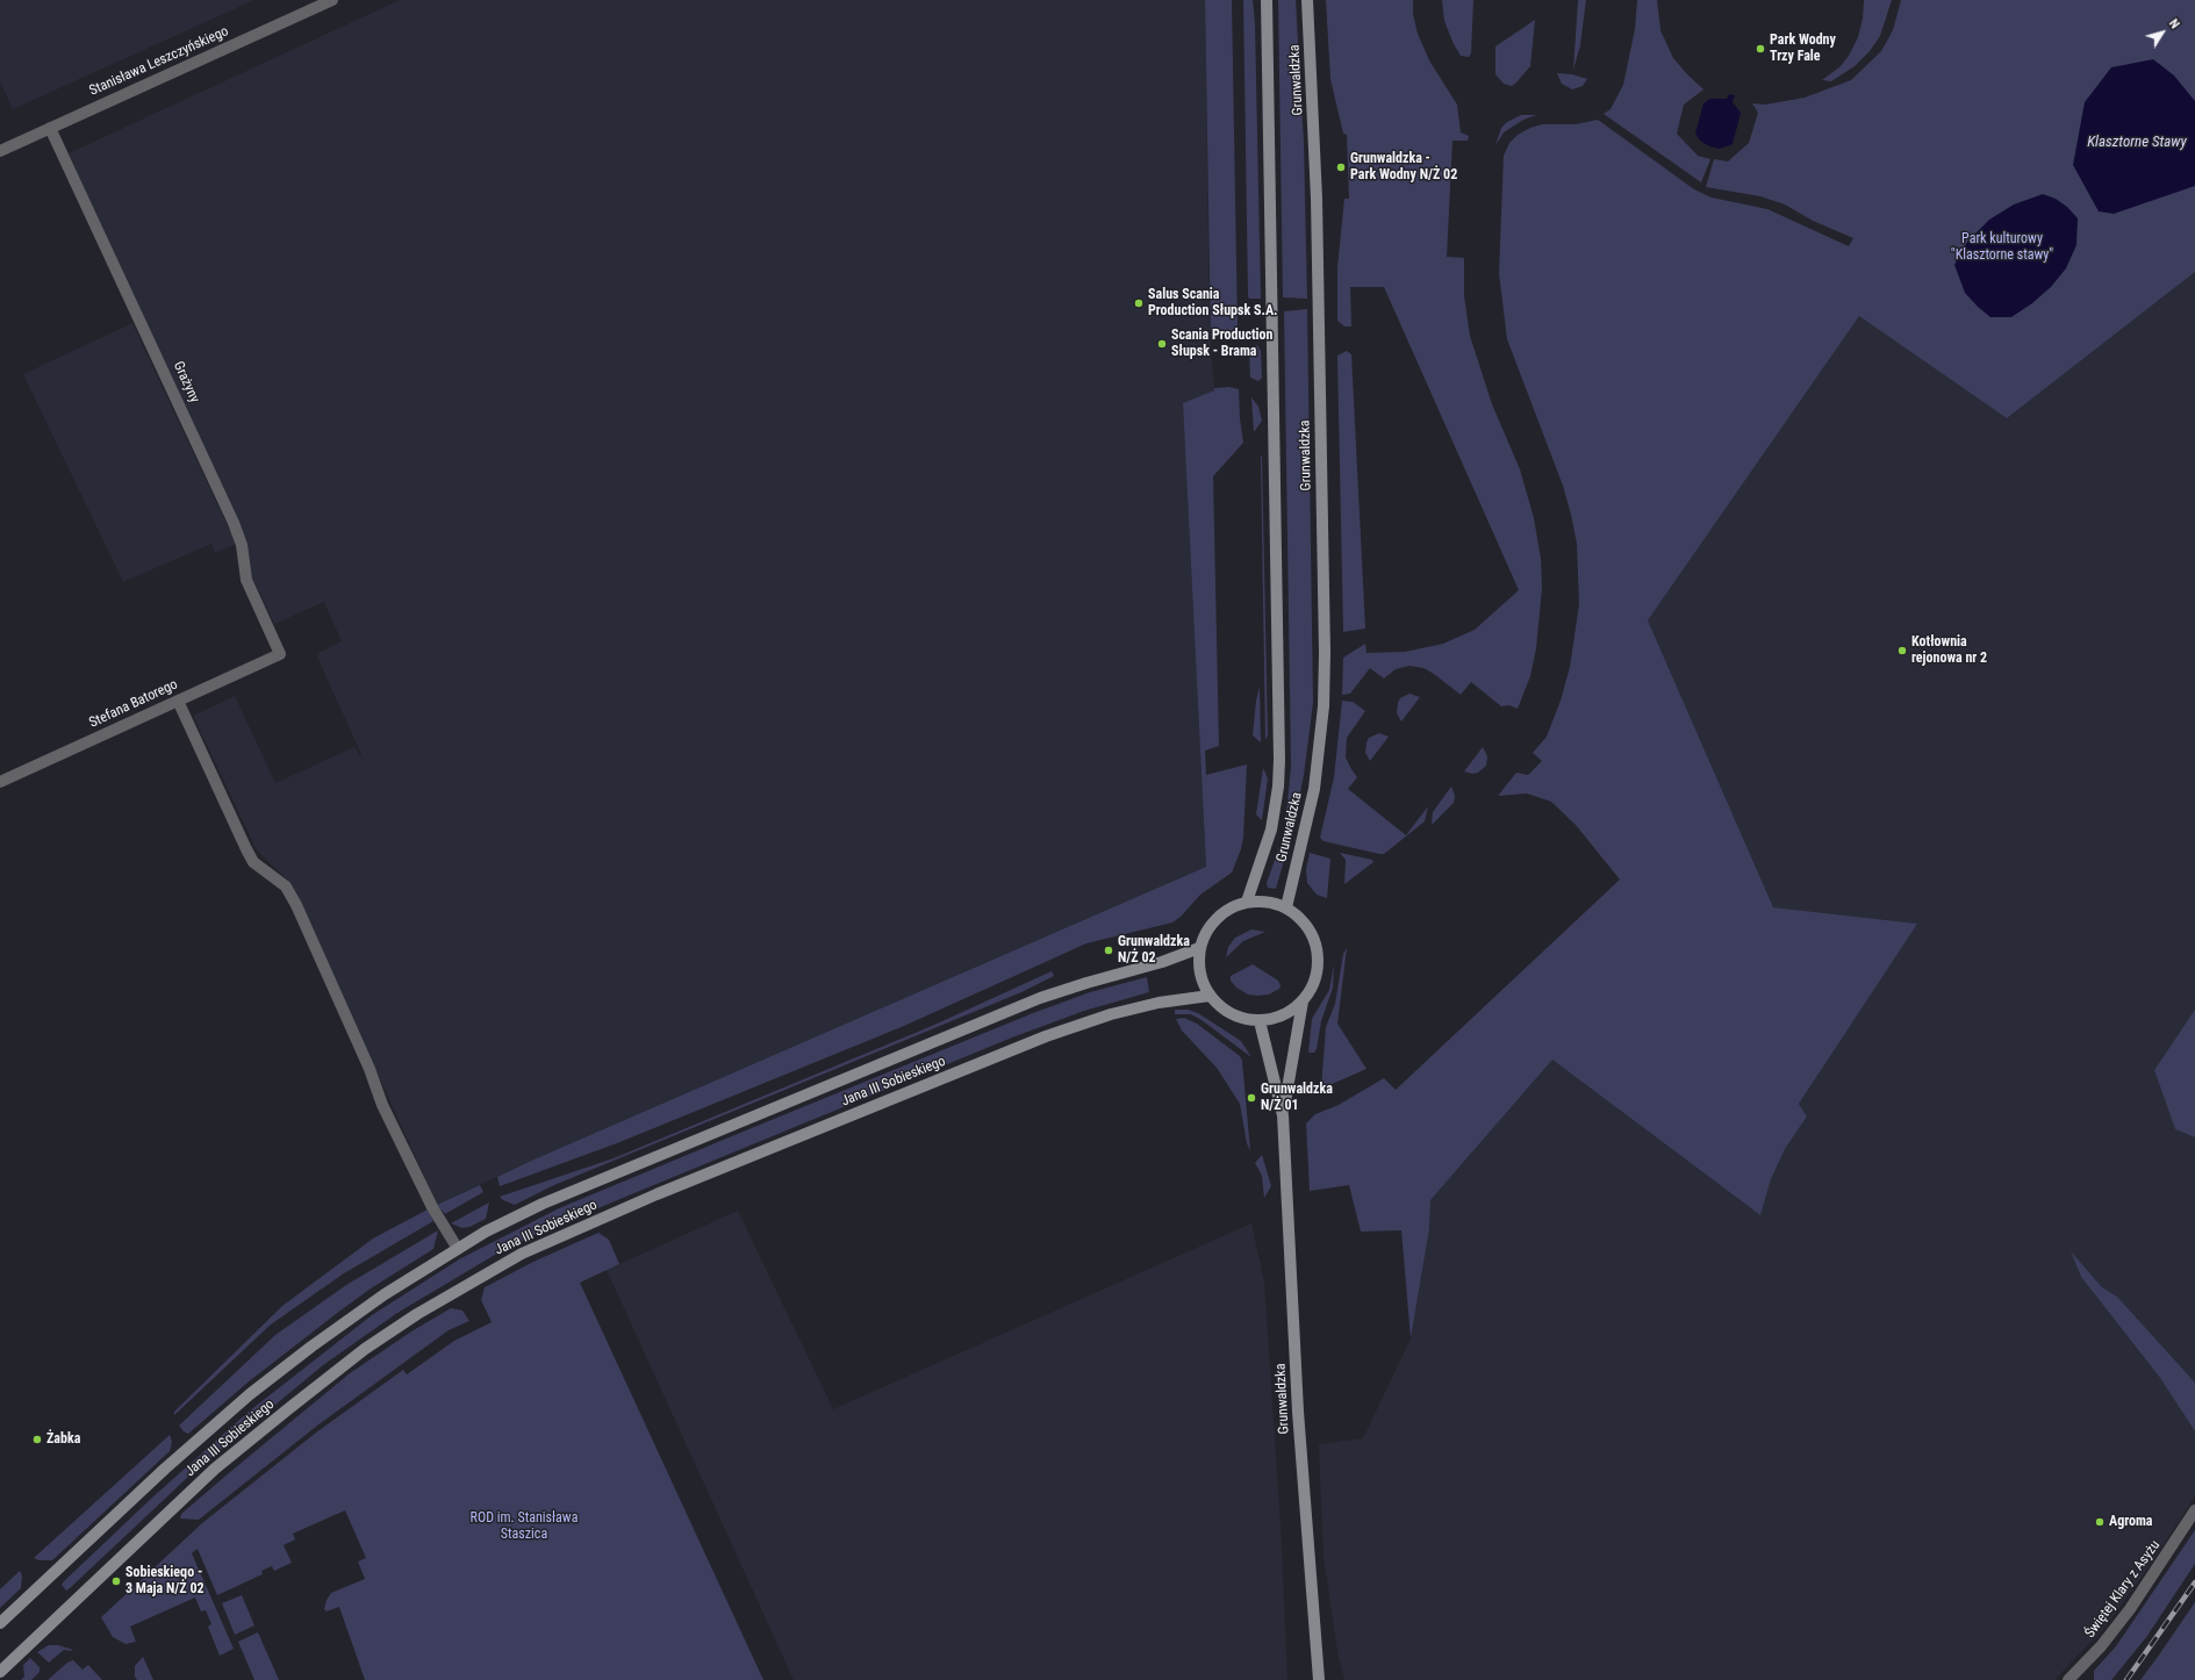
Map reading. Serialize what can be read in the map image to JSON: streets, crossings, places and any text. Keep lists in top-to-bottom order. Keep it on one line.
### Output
{"streets":{"street":["Stanisława Leszczyńskiego","Grunwaldzka","Grażyny","Stefana Batorego","Jana III Sobieskiego","Świętej Klary z Asyżu"]},"crossings":[["Stanisława Leszczyńskiego","Grażyny"],["Grunwaldzka","Jana III Sobieskiego"],["Grażyny","Stefana Batorego"]],"water":["Klasztorne Stawy"],"parks":["Park kulturowy \"Klasztorne stawy\"","ROD im. Stanisława Staszica"],"places":["Park Wodny Trzy Fale","Grunwaldzka - Park Wodny N/Ż 02","Salus Scania Production Słupsk S.A.","Scania Production Słupsk - Brama","Kotłownia rejonowa nr 2","Grunwaldzka N/Ż 02","Grunwaldzka N/Ż 01","Żabka","Agroma","Sobieskiego - 3 Maja N/Ż 02"],"north":"top right"}
